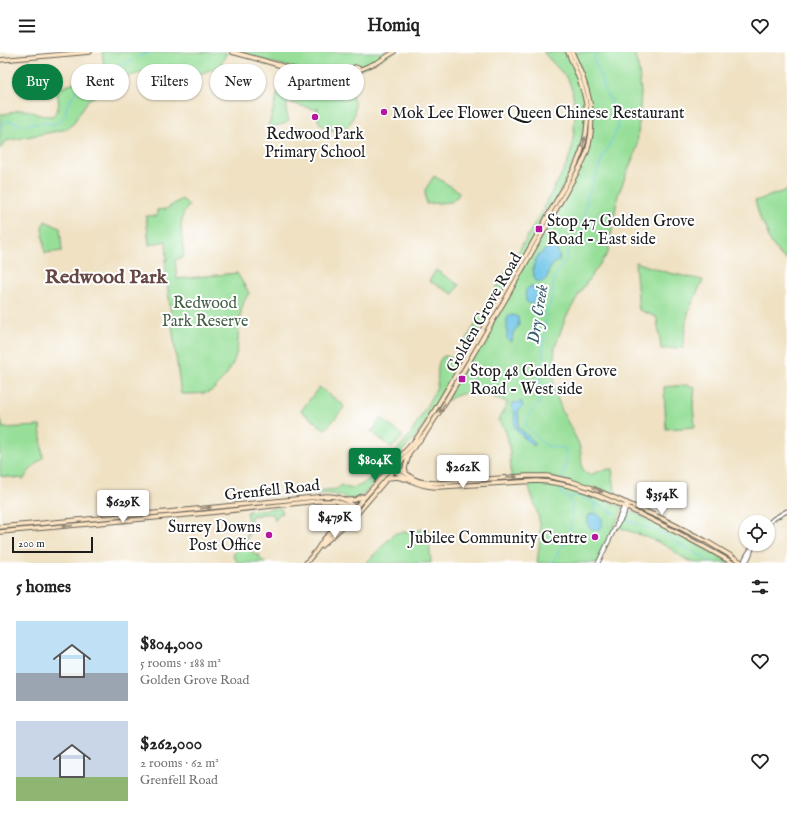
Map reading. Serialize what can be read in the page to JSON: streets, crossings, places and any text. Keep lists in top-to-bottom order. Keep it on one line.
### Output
{"streets":{"main road":["Golden Grove Road","Grenfell Road"]},"crossings":[["Golden Grove Road","Grenfell Road"]],"districts":["Redwood Park"],"water":["Dry Creek"],"parks":["Redwood Park Reserve"],"places":{"other":["Mok Lee Flower Queen Chinese Restaurant","Redwood Park Primary School","Surrey Downs Post Office","Jubilee Community Centre"],"transit":["Stop 47 Golden Grove Road - East side","Stop 48 Golden Grove Road - West side"]},"scale_bar":"200 m","page":{"header":"Homiq","chip":["Buy","Rent","Filters","New","Apartment"],"price":["$804K","$262K","$354K","$629K","$479K"],"scale":"200 m","heading":"5 homes","list":[{"name":"$804,000","note":"5 rooms · 188 m² · Golden Grove Road"},{"name":"$262,000","note":"2 rooms · 62 m² · Grenfell Road"}]}}
